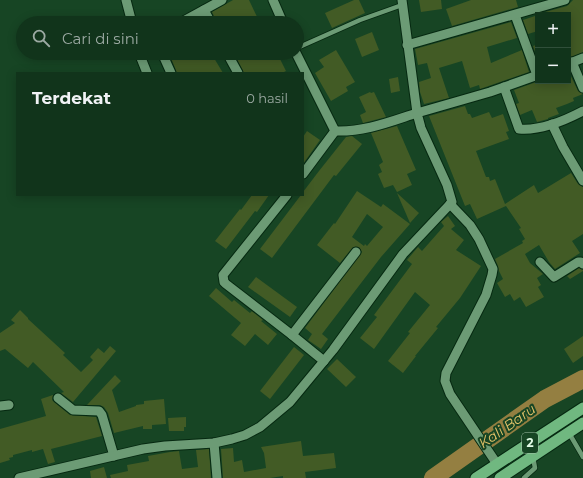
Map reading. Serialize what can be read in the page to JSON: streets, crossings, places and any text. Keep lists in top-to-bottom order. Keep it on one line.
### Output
{"streets":{"highway":["2"]},"water":["Kali Baru"],"page":{"map_buttons":["+","−"],"search":"Cari di sini","heading":["Terdekat","0 hasil"]}}
